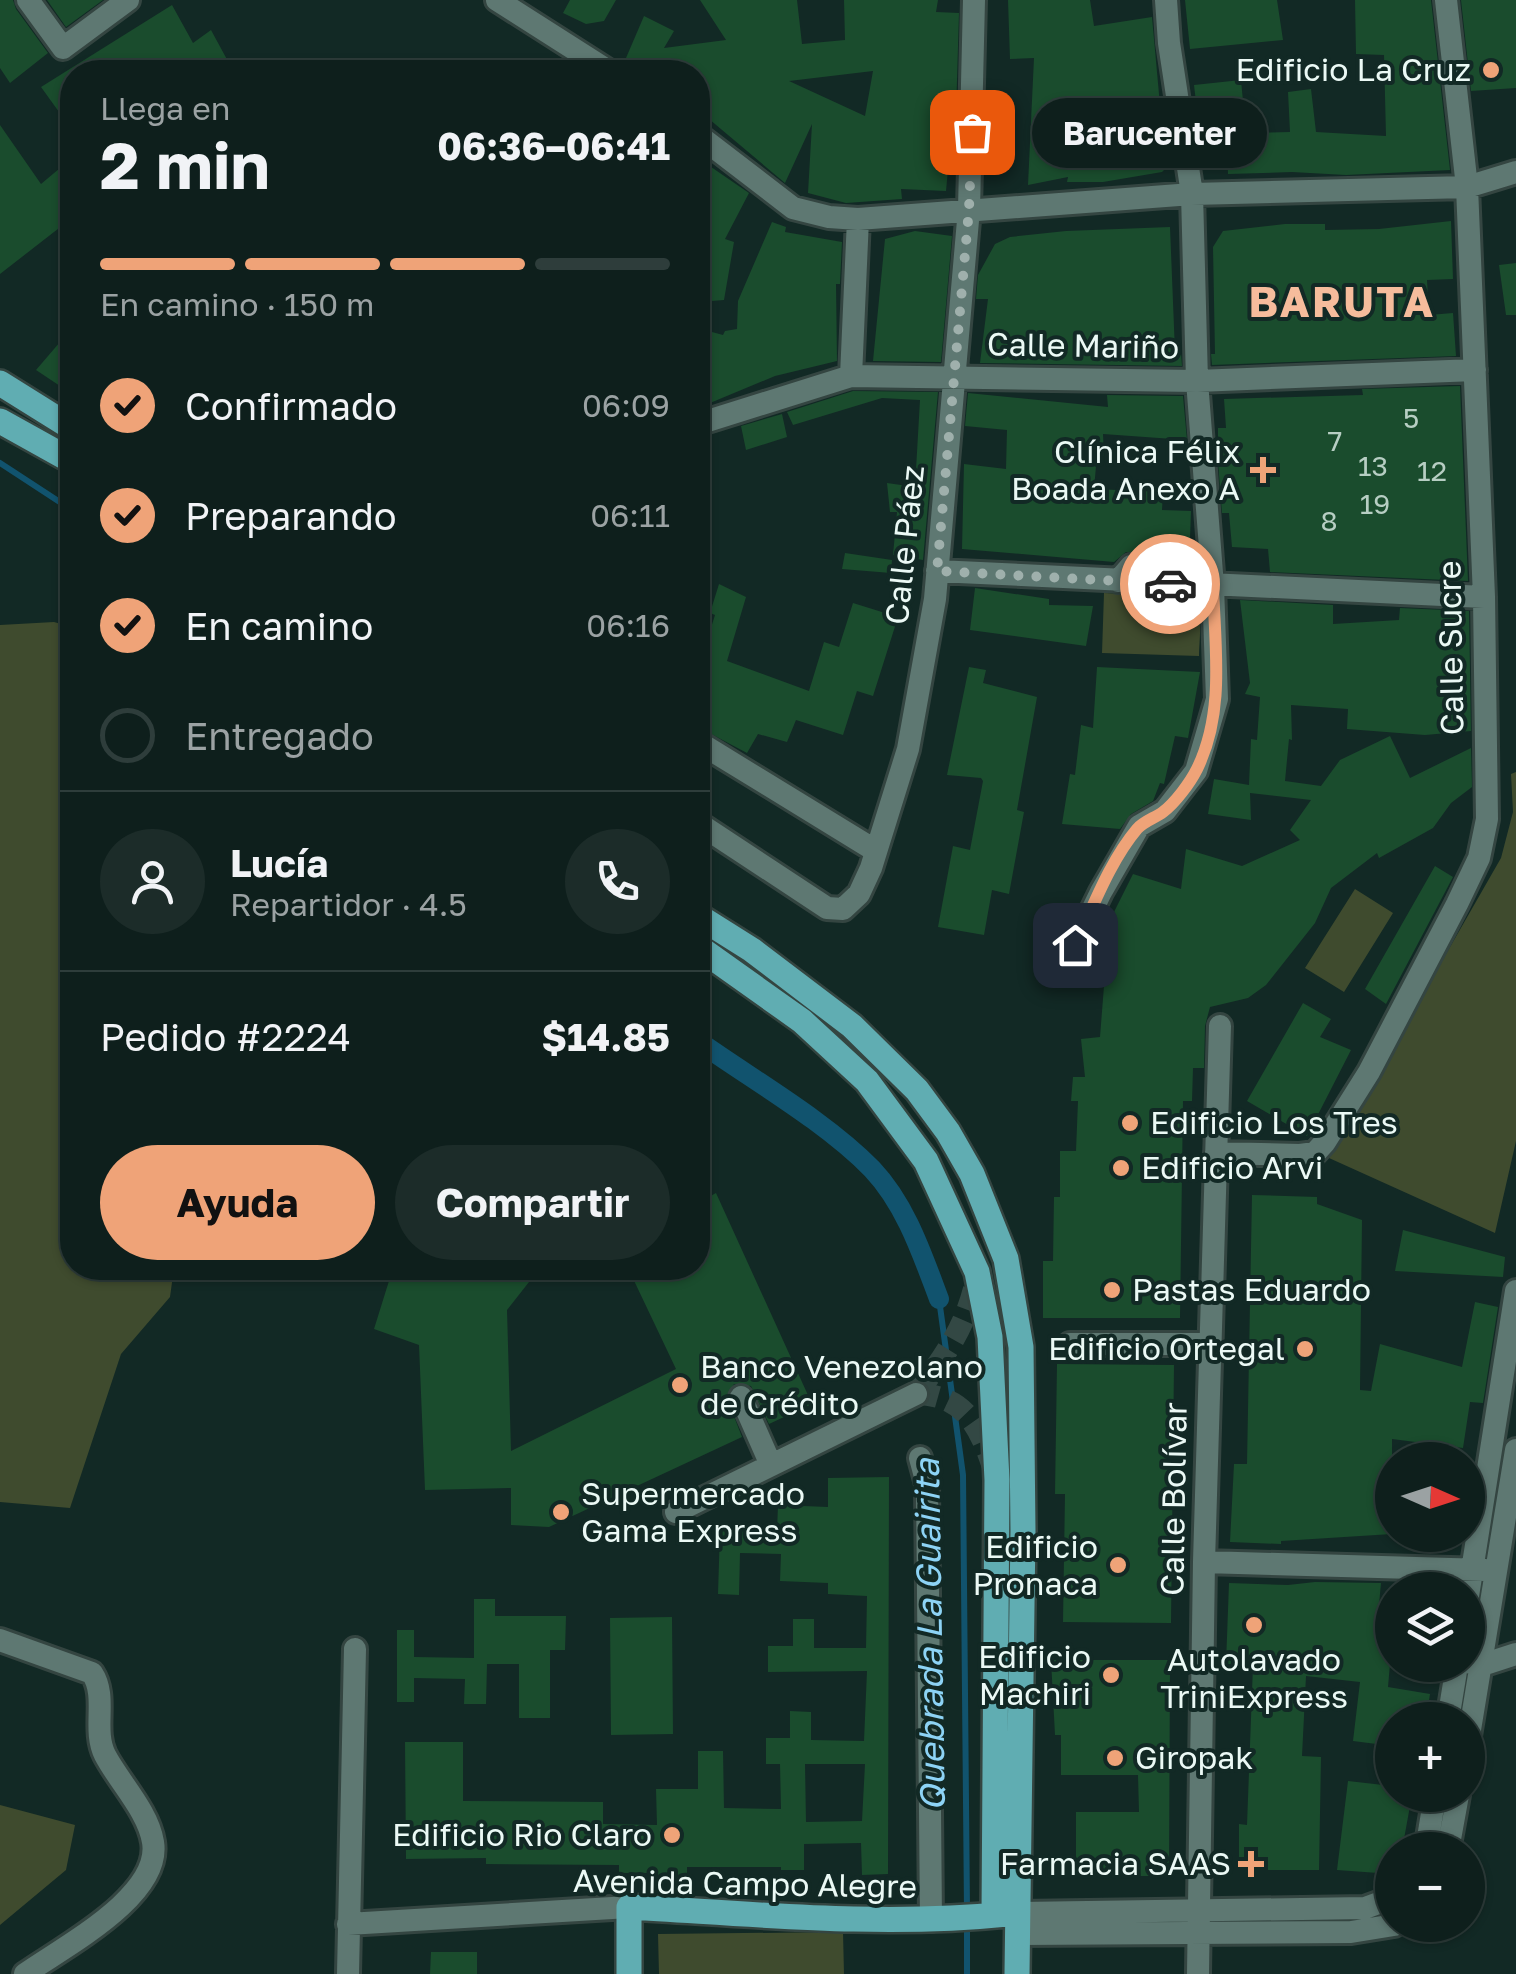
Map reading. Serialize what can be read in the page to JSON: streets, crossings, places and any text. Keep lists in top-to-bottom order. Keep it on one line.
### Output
{"streets":{"main road":["Avenida Campo Alegre"],"street":["Calle Mariño","Calle Páez","Calle Sucre","Calle Bolívar"]},"crossings":[["Calle Mariño","Calle Páez"],["Calle Mariño","Calle Sucre"],["Calle Sucre","Calle Bolívar"]],"districts":["BARUTA"],"water":["Quebrada La Guairita"],"places":{"other":["Edificio La Cruz","Barucenter","Edificio Los Tres","Edificio Arvi","Pastas Eduardo","Edificio Ortegal","Banco Venezolano de Crédito","Supermercado Gama Express","Edificio Pronaca","Autolavado TriniExpress","Edificio Machiri","Giropak","Edificio Rio Claro"],"health":["Clínica Félix Boada Anexo A","Farmacia SAAS"]},"house_numbers":["5","7","13","12","19","8"],"north":"right","page":{"heading":["2 min","Llega en","06:36–06:41"],"panel":["Lucía","Repartidor · 4.5","Pedido #2224","$14.85"],"bubble":"Barucenter","bar":"En camino · 150 m","list":[["Confirmado","06:09"],["Preparando","06:11"],["En camino","06:16"],"Entregado"],"buttons":["Ayuda","Compartir"],"map_buttons":["+","−"]}}
